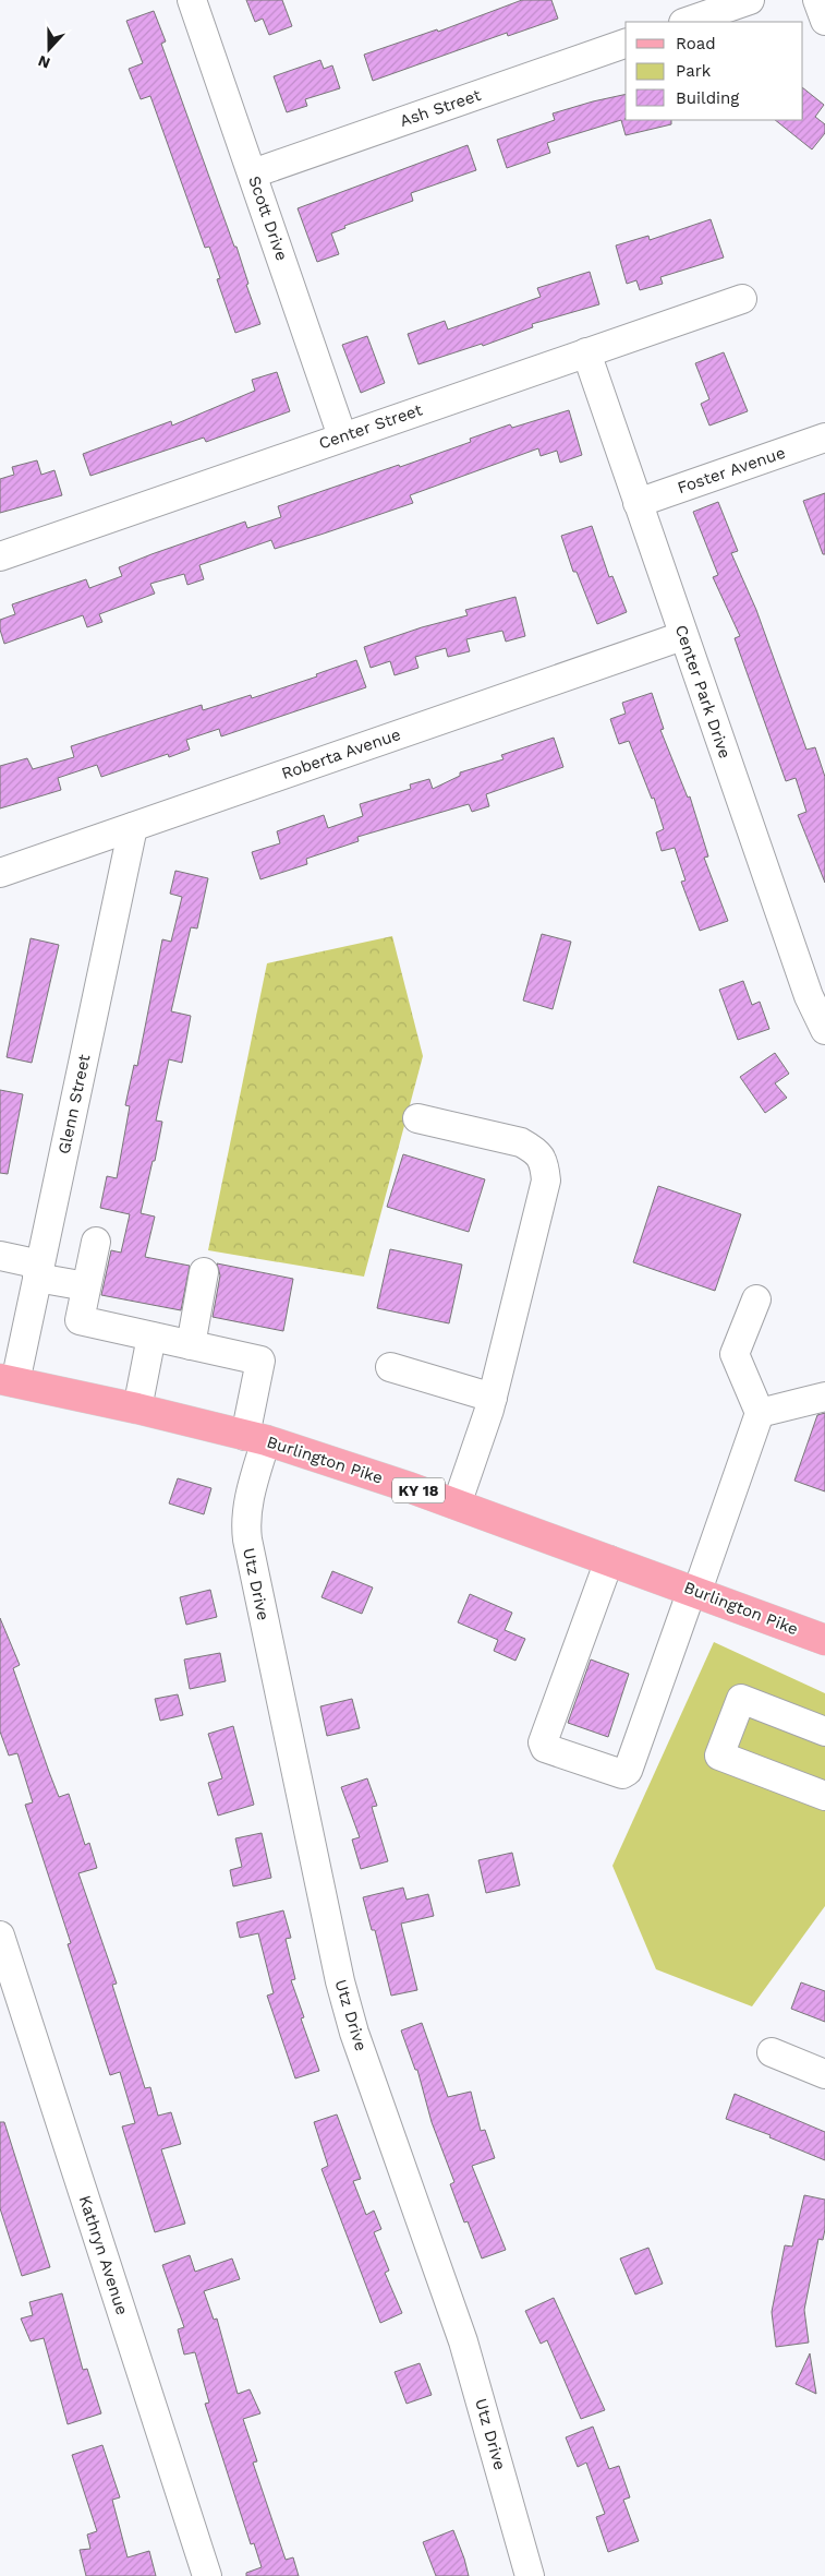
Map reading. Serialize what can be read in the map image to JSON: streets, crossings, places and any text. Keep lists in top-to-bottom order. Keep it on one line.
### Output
{"streets":{"main road":["Burlington Pike","KY 18"],"street":["Ash Street","Scott Drive","Center Street","Foster Avenue","Center Park Drive","Roberta Avenue","Glenn Street","Utz Drive","Kathryn Avenue"]},"crossings":[["Ash Street","Scott Drive"],["Scott Drive","Center Street"],["Center Street","Center Park Drive"],["Foster Avenue","Center Park Drive"],["Center Park Drive","Roberta Avenue"],["Roberta Avenue","Glenn Street"],["Glenn Street","Burlington Pike"],["Burlington Pike","Utz Drive"]],"legend":["Road","Park","Building"],"north":"bottom"}
